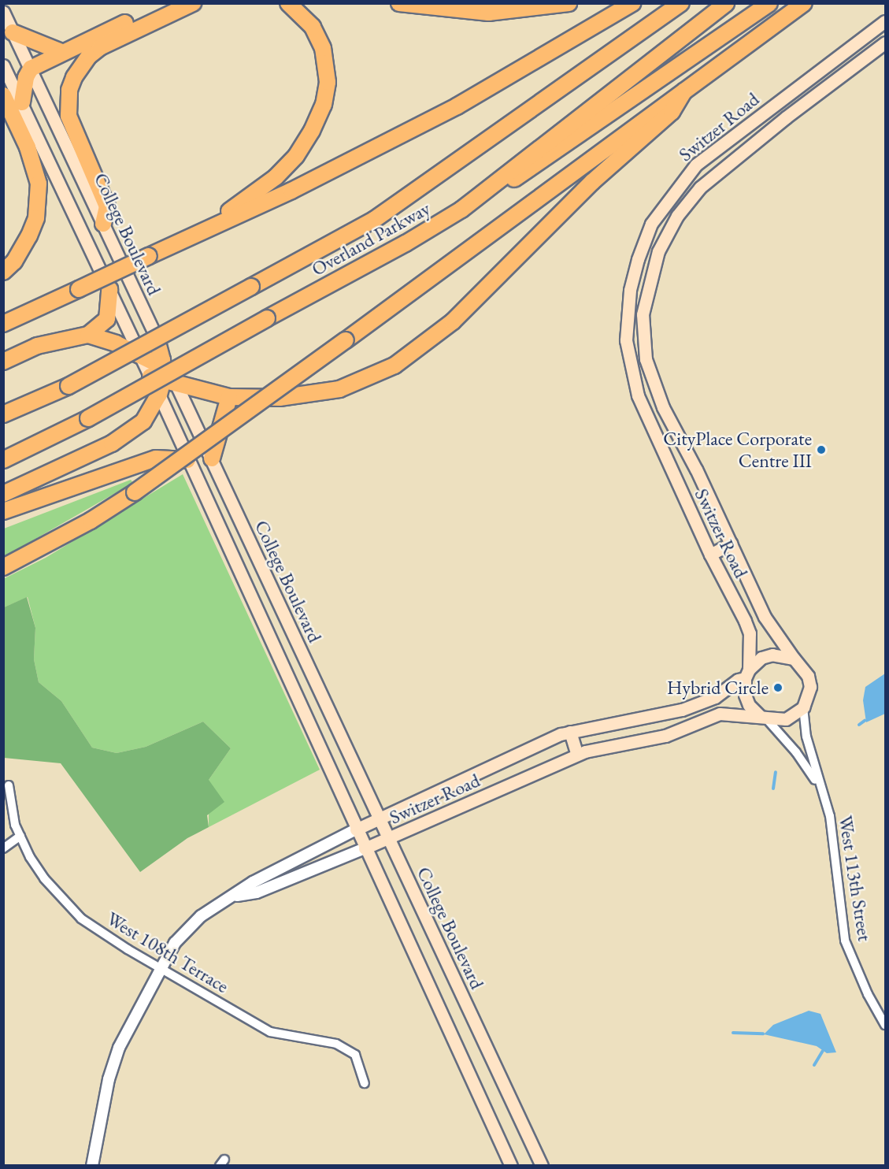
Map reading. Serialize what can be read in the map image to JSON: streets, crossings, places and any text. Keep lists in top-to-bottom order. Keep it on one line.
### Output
{"streets":{"highway":["Overland Parkway"],"main road":["Switzer Road","College Boulevard"],"street":["West 113th Street","West 108th Terrace"]},"crossings":[["Switzer Road","College Boulevard"],["Switzer Road","West 113th Street"]],"places":["CityPlace Corporate Centre III","Hybrid Circle"]}
